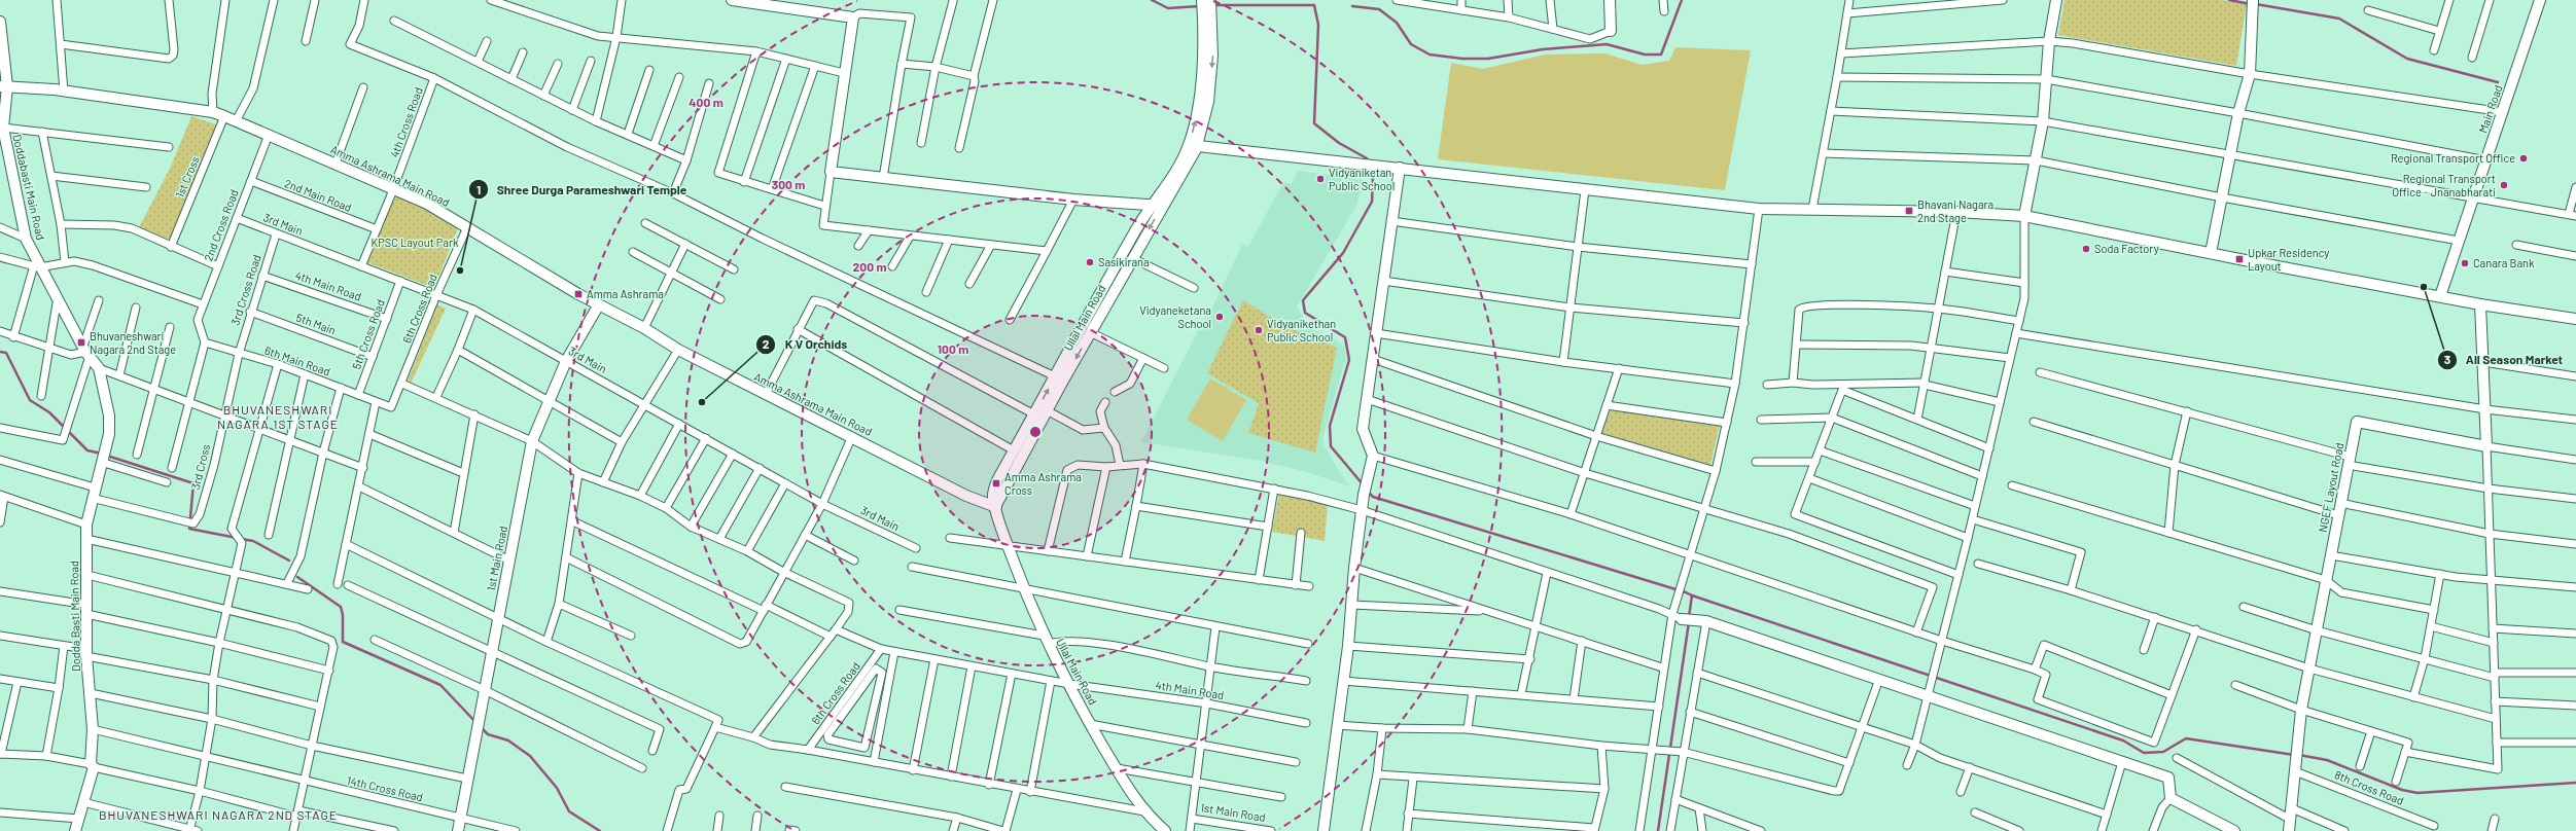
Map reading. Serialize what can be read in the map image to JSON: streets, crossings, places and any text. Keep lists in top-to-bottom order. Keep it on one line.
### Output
{"streets":{"street":["Main Road","4th Cross Road","Amma Ashrama Main Road","1st Cross","Doddabasti Main Road","2nd Main Road","3rd Main","2nd Cross Road","4th Main Road","3rd Cross Road","6th Cross Road","Ullal Main Road","5th Main","5th Cross Road","6th Main Road","3rd Cross","NGEF Layout Road","1st Main Road","Dodda Basti Main Road","8th Cross Road","14th Cross Road"]},"crossings":[["4th Cross Road","Amma Ashrama Main Road"],["4th Cross Road","2nd Main Road"],["4th Cross Road","3rd Main"],["Amma Ashrama Main Road","1st Cross"],["Amma Ashrama Main Road","2nd Cross Road"],["Amma Ashrama Main Road","6th Cross Road"],["Amma Ashrama Main Road","Ullal Main Road"],["Amma Ashrama Main Road","1st Main Road"],["Doddabasti Main Road","Dodda Basti Main Road"],["2nd Main Road","2nd Cross Road"],["3rd Main","2nd Cross Road"],["3rd Main","3rd Cross Road"],["3rd Main","6th Cross Road"],["3rd Main","5th Cross Road"],["3rd Main","1st Main Road"],["2nd Cross Road","6th Main Road"],["4th Main Road","3rd Cross Road"],["4th Main Road","6th Cross Road"],["4th Main Road","Ullal Main Road"],["4th Main Road","5th Cross Road"],["3rd Cross Road","5th Main"],["3rd Cross Road","6th Main Road"],["3rd Cross Road","3rd Cross"],["6th Cross Road","6th Main Road"],["5th Main","5th Cross Road"],["5th Cross Road","6th Main Road"],["6th Main Road","3rd Cross"],["3rd Cross","Dodda Basti Main Road"],["NGEF Layout Road","8th Cross Road"],["1st Main Road","14th Cross Road"],["Dodda Basti Main Road","14th Cross Road"]],"districts":["BHUVANESHWARI NAGARA 1ST STAGE","BHUVANESHWARI NAGARA 2ND STAGE"],"parks":["KPSC Layout Park"],"places":{"other":["Regional Transport Office","Vidyaniketan Public School","Regional Transport Office - Jnanabharati","Soda Factory","Sasikirana","Canara Bank","Shree Durga Parameshwari Temple","All Season Market","Vidyaneketana School","Vidyanikethan Public School","K V Orchids"],"transit":["Bhavani Nagara 2nd Stage","Upkar Residency Layout","Amma Ashrama","Bhuvaneshwari Nagara 2nd Stage","Amma Ashrama Cross"]},"rings":["400 m","300 m","200 m","100 m"]}
